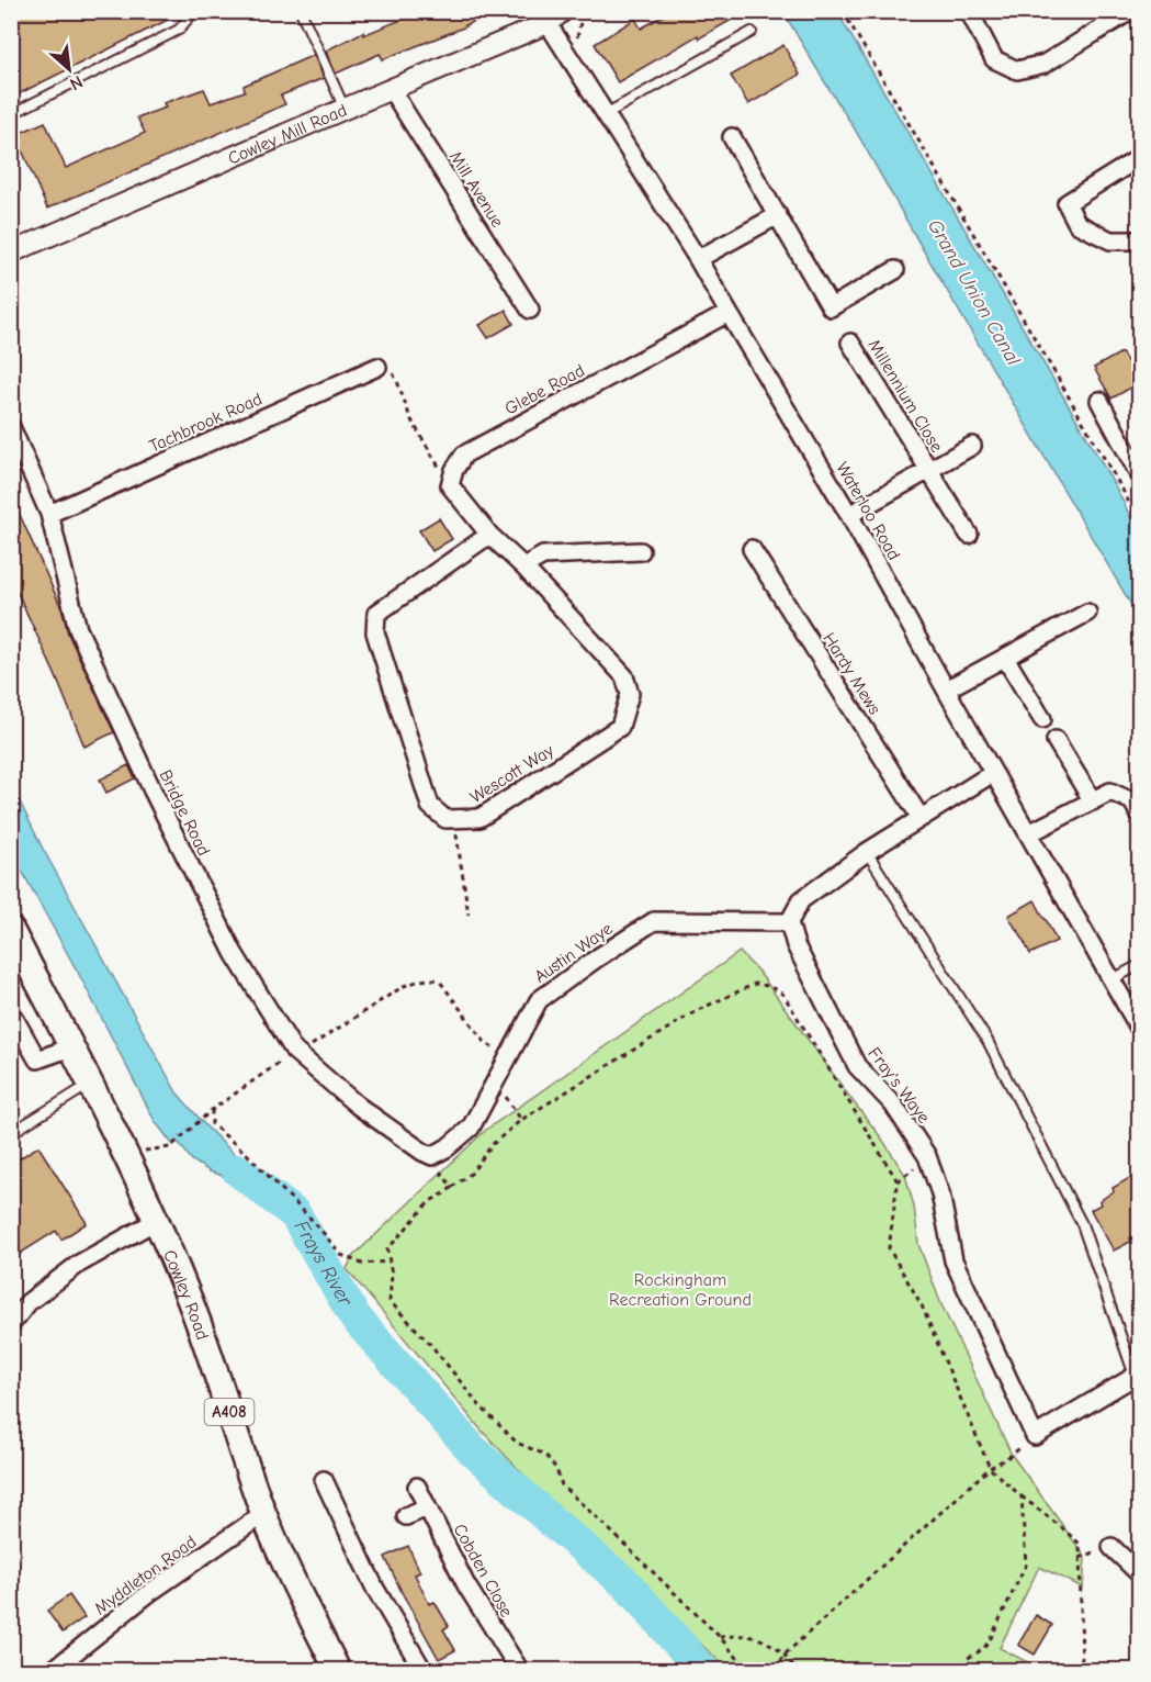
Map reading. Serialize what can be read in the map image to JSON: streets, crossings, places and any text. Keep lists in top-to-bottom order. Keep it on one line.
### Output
{"streets":{"main road":["Cowley Road","A408"],"street":["Cowley Mill Road","Mill Avenue","Glebe Road","Millennium Close","Tachbrook Road","Waterloo Road","Hardy Mews","Wescott Way","Bridge Road","Austin Waye","Fray's Waye","Cobden Close","Myddleton Road"]},"crossings":[["Cowley Mill Road","Mill Avenue"],["Cowley Mill Road","Waterloo Road"],["Glebe Road","Waterloo Road"],["Millennium Close","Waterloo Road"],["Tachbrook Road","Bridge Road"],["Bridge Road","Austin Waye"],["Austin Waye","Fray's Waye"],["Cowley Road","Myddleton Road"]],"water":["Grand Union Canal","Frays River"],"parks":["Rockingham Recreation Ground"],"north":"bottom right"}
